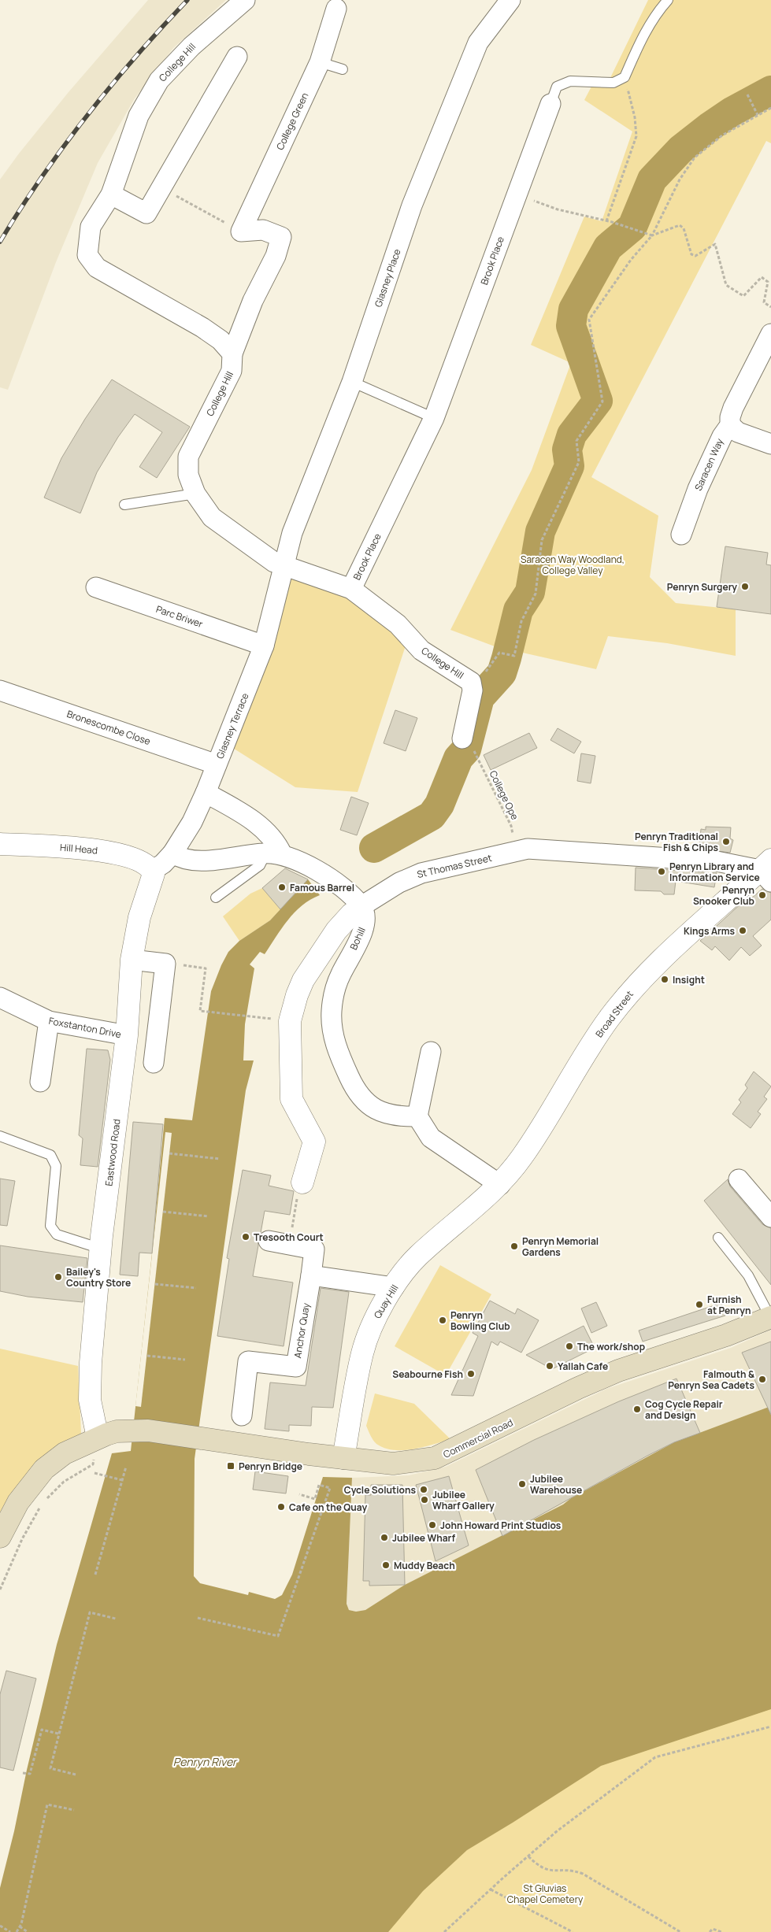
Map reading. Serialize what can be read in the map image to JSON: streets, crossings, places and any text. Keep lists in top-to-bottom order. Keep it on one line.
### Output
{"streets":{"main road":["Commercial Road"],"street":["College Hill","College Green","Brook Place","Glasney Place","Saracen Way","Parc Briwer","Glasney Terrace","Bronescombe Close","Hill Head","St Thomas Street","Bohill","Broad Street","Foxstanton Drive","Eastwood Road","Quay Hill","Anchor Quay"],"path":["College Ope"]},"crossings":[["College Hill","Brook Place"],["College Hill","Glasney Place"],["College Hill","Glasney Terrace"],["College Hill","College Ope"],["Glasney Place","Glasney Terrace"],["Parc Briwer","Glasney Terrace"],["Glasney Terrace","Bronescombe Close"],["Glasney Terrace","Hill Head"],["Glasney Terrace","Eastwood Road"],["College Ope","St Thomas Street"],["Hill Head","Eastwood Road"],["St Thomas Street","Bohill"],["St Thomas Street","Broad Street"],["Broad Street","Quay Hill"],["Foxstanton Drive","Eastwood Road"],["Eastwood Road","Commercial Road"],["Quay Hill","Commercial Road"]],"water":["Penryn River"],"parks":["Saracen Way Woodland, College Valley","St Gluvias Chapel Cemetery"],"places":{"other":["Penryn Surgery","Penryn Traditional Fish & Chips","Penryn Library and Information Service","Famous Barrel","Penryn Snooker Club","Kings Arms","Insight","Tresooth Court","Penryn Memorial Gardens","Bailey's Country Store","Furnish at Penryn","Penryn Bowling Club","The work/shop","Yallah Cafe","Seabourne Fish","Falmouth & Penryn Sea Cadets","Cog Cycle Repair and Design","Jubilee Warehouse","Cycle Solutions","Jubilee Wharf Gallery","Cafe on the Quay","John Howard Print Studios","Jubilee Wharf","Muddy Beach"],"transit":["Penryn Bridge"]}}
